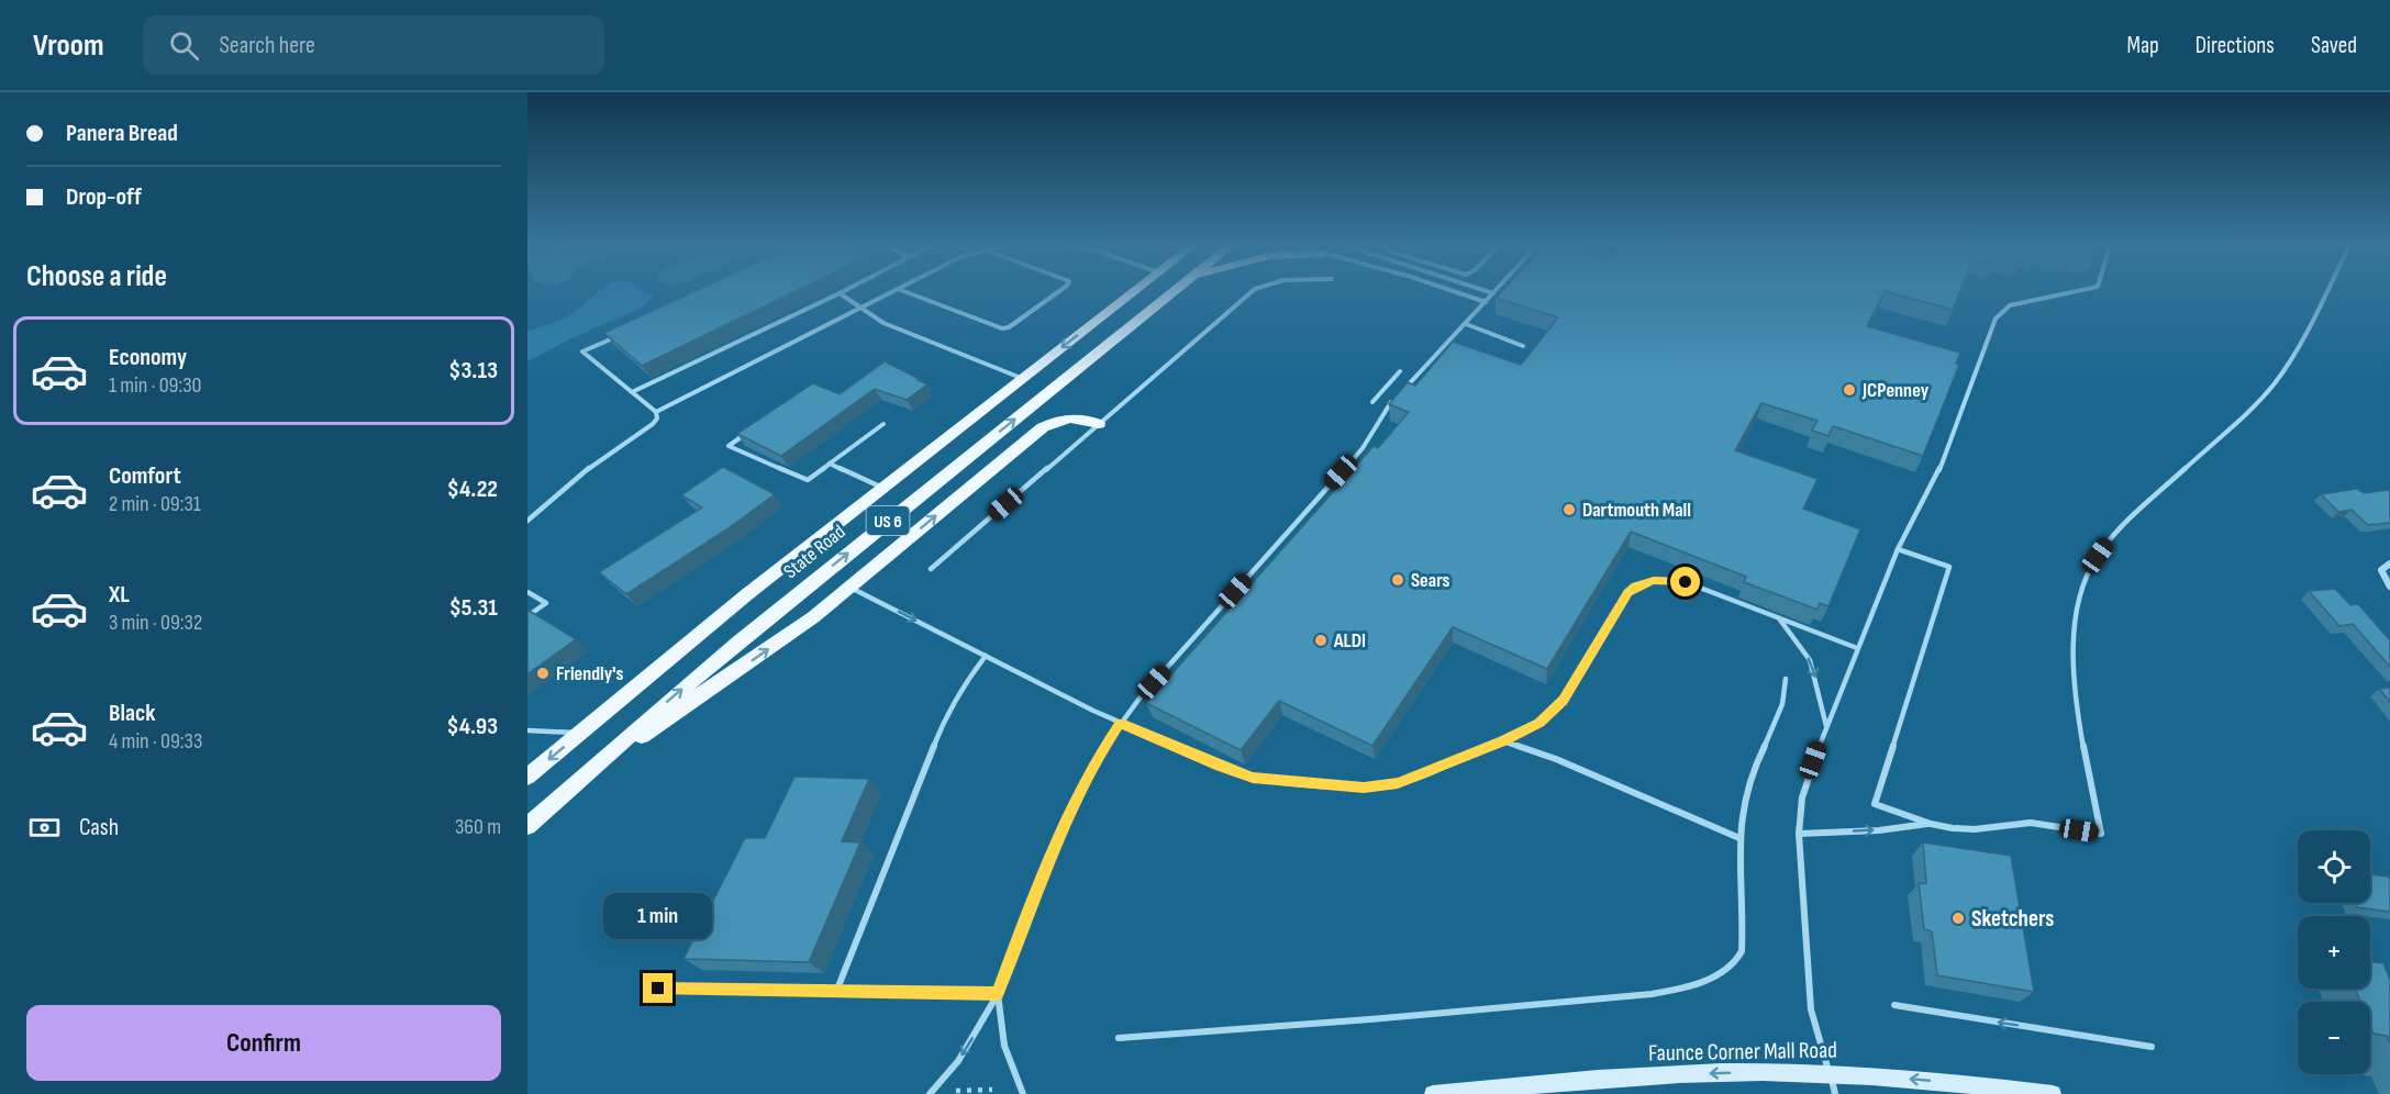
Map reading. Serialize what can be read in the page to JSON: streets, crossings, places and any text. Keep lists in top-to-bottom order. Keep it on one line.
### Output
{"streets":{"main road":["US 6","State Road","Faunce Corner Mall Road"]},"one_way":["Faunce Corner Mall Road"],"places":["JCPenney","Dartmouth Mall","Sears","ALDI","Friendly's","Sketchers"],"page":{"header":"Vroom","search":"Search here","nav":["Map","Directions","Saved"],"banner":["Panera Bread","Drop-off"],"heading":"Choose a ride","list":[{"name":"Economy","note":"1 min · 09:30","value":"$3.13"},{"name":"Comfort","note":"2 min · 09:31","value":"$4.22"},{"name":"XL","note":"3 min · 09:32","value":"$5.31"},{"name":"Black","note":"4 min · 09:33","value":"$4.93"}],"pay":["Cash","360 m"],"map_buttons":["+","−"],"bubble":"1 min","buttons":"Confirm"}}
